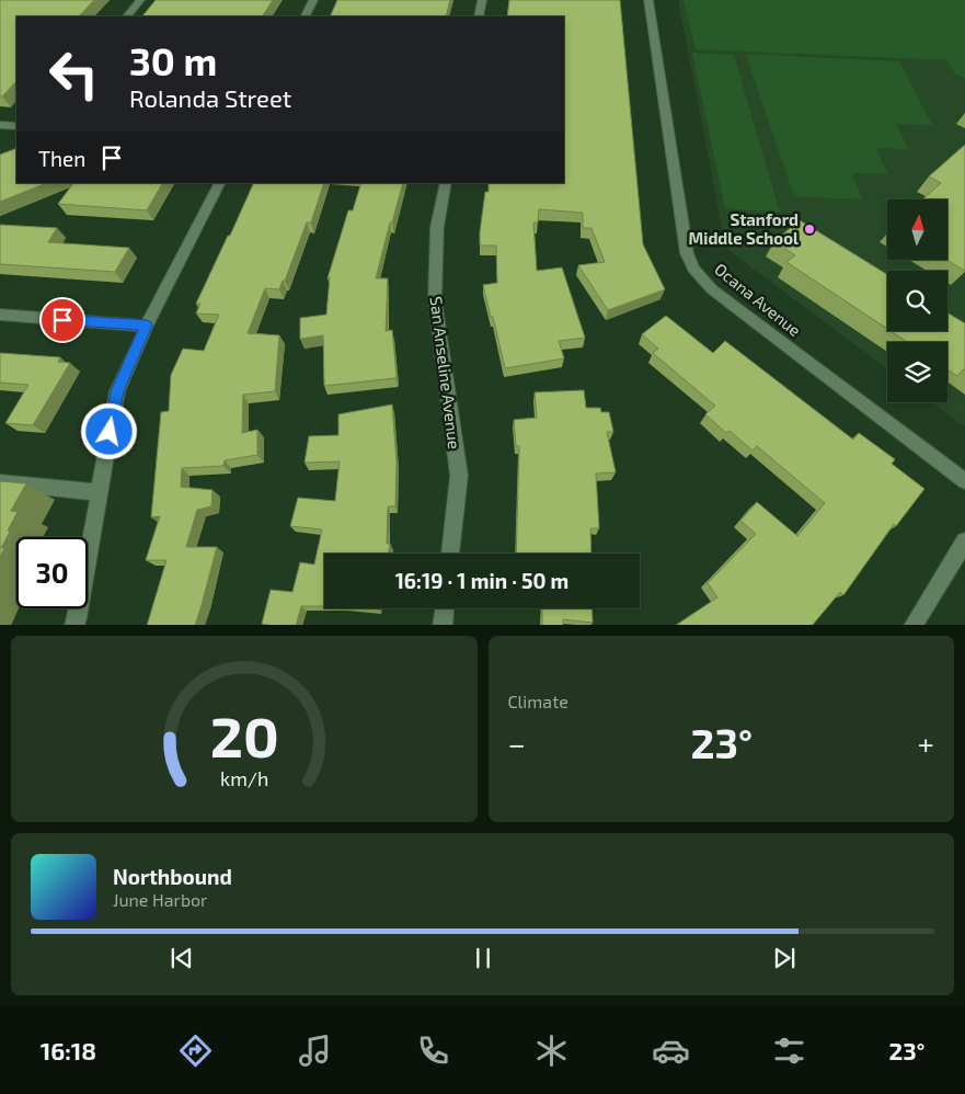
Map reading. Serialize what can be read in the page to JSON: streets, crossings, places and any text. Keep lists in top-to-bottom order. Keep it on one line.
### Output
{"streets":{"street":["Ocana Avenue","San Anseline Avenue"]},"places":["Stanford Middle School"],"north":"top","page":{"turn":["30 m","Rolanda Street"],"then":"Then","limit":"30","trip":"16:19 · 1 min · 50 m","tile":"Climate","heat":["−","23°","+"],"song":["Northbound","June Harbor"],"tabs":["16:18","23°"],"gauge":["20","km/h"]}}
